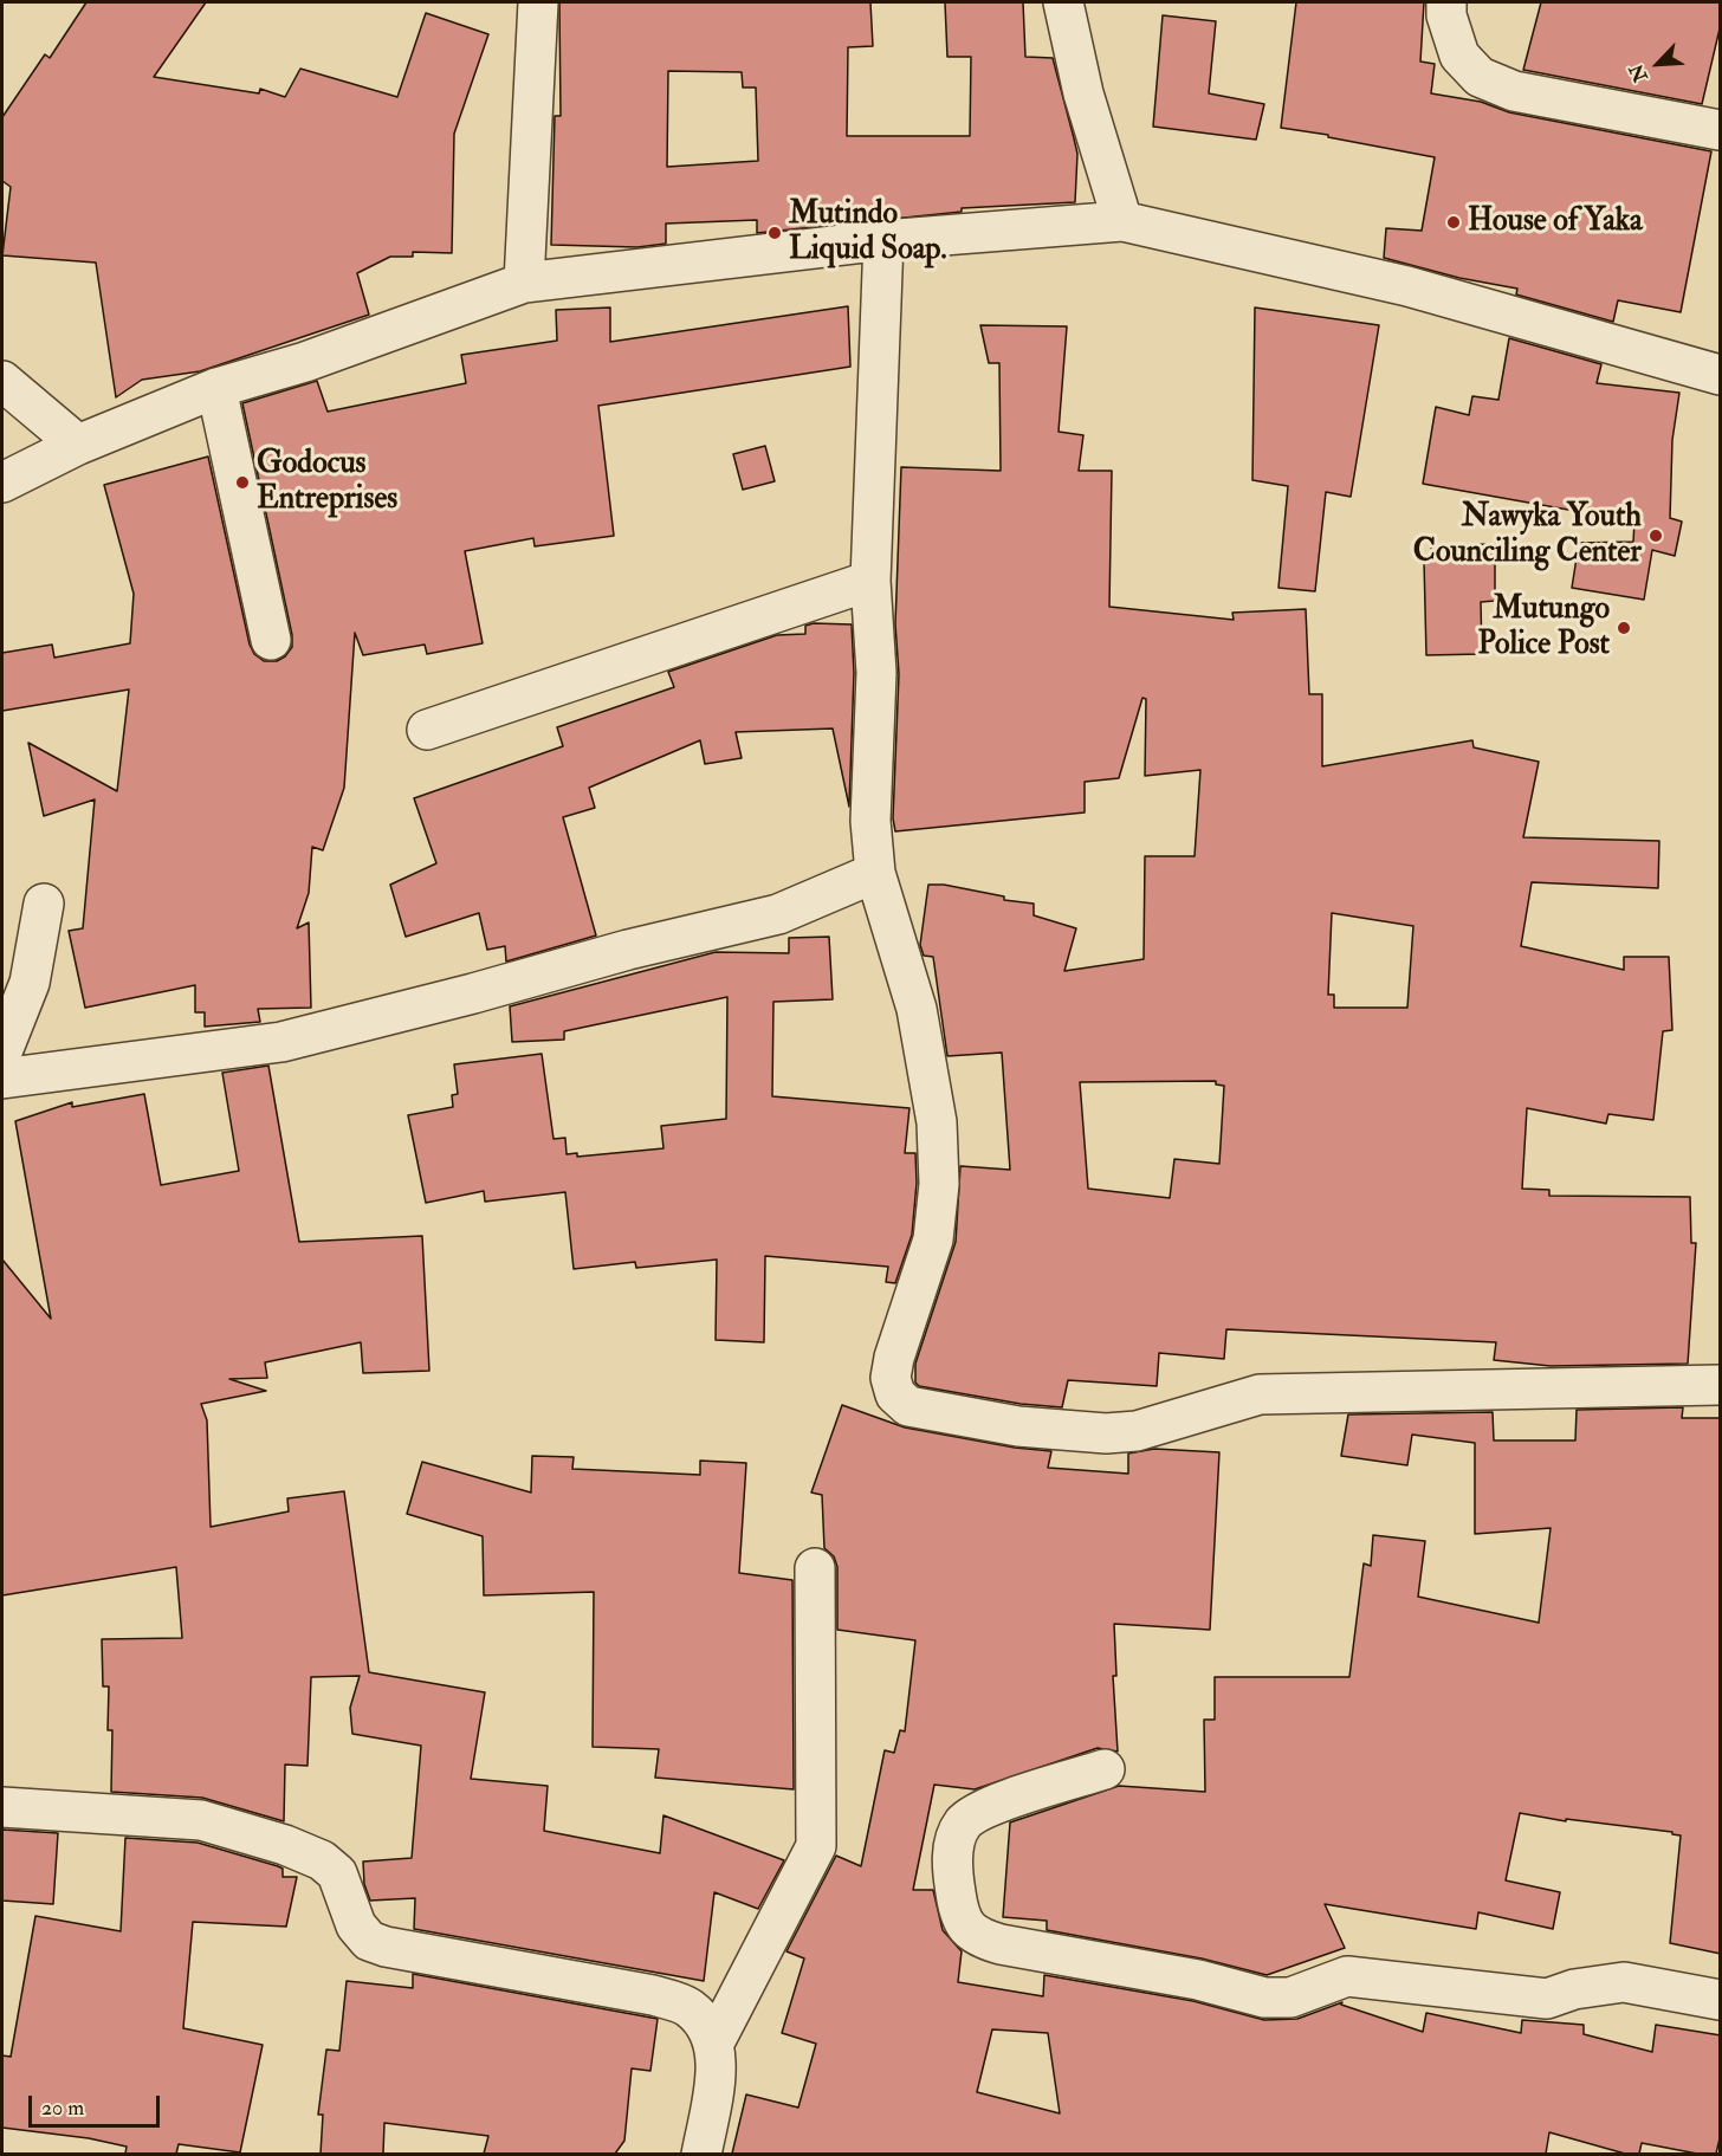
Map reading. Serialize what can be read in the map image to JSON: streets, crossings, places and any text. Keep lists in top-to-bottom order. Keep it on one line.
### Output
{"places":["House of Yaka","Mutindo Liquid Soap.","Godocus Entreprises","Nawyka Youth Counciling Center","Mutungo Police Post"],"scale_bar":"20 m","north":"bottom left"}
